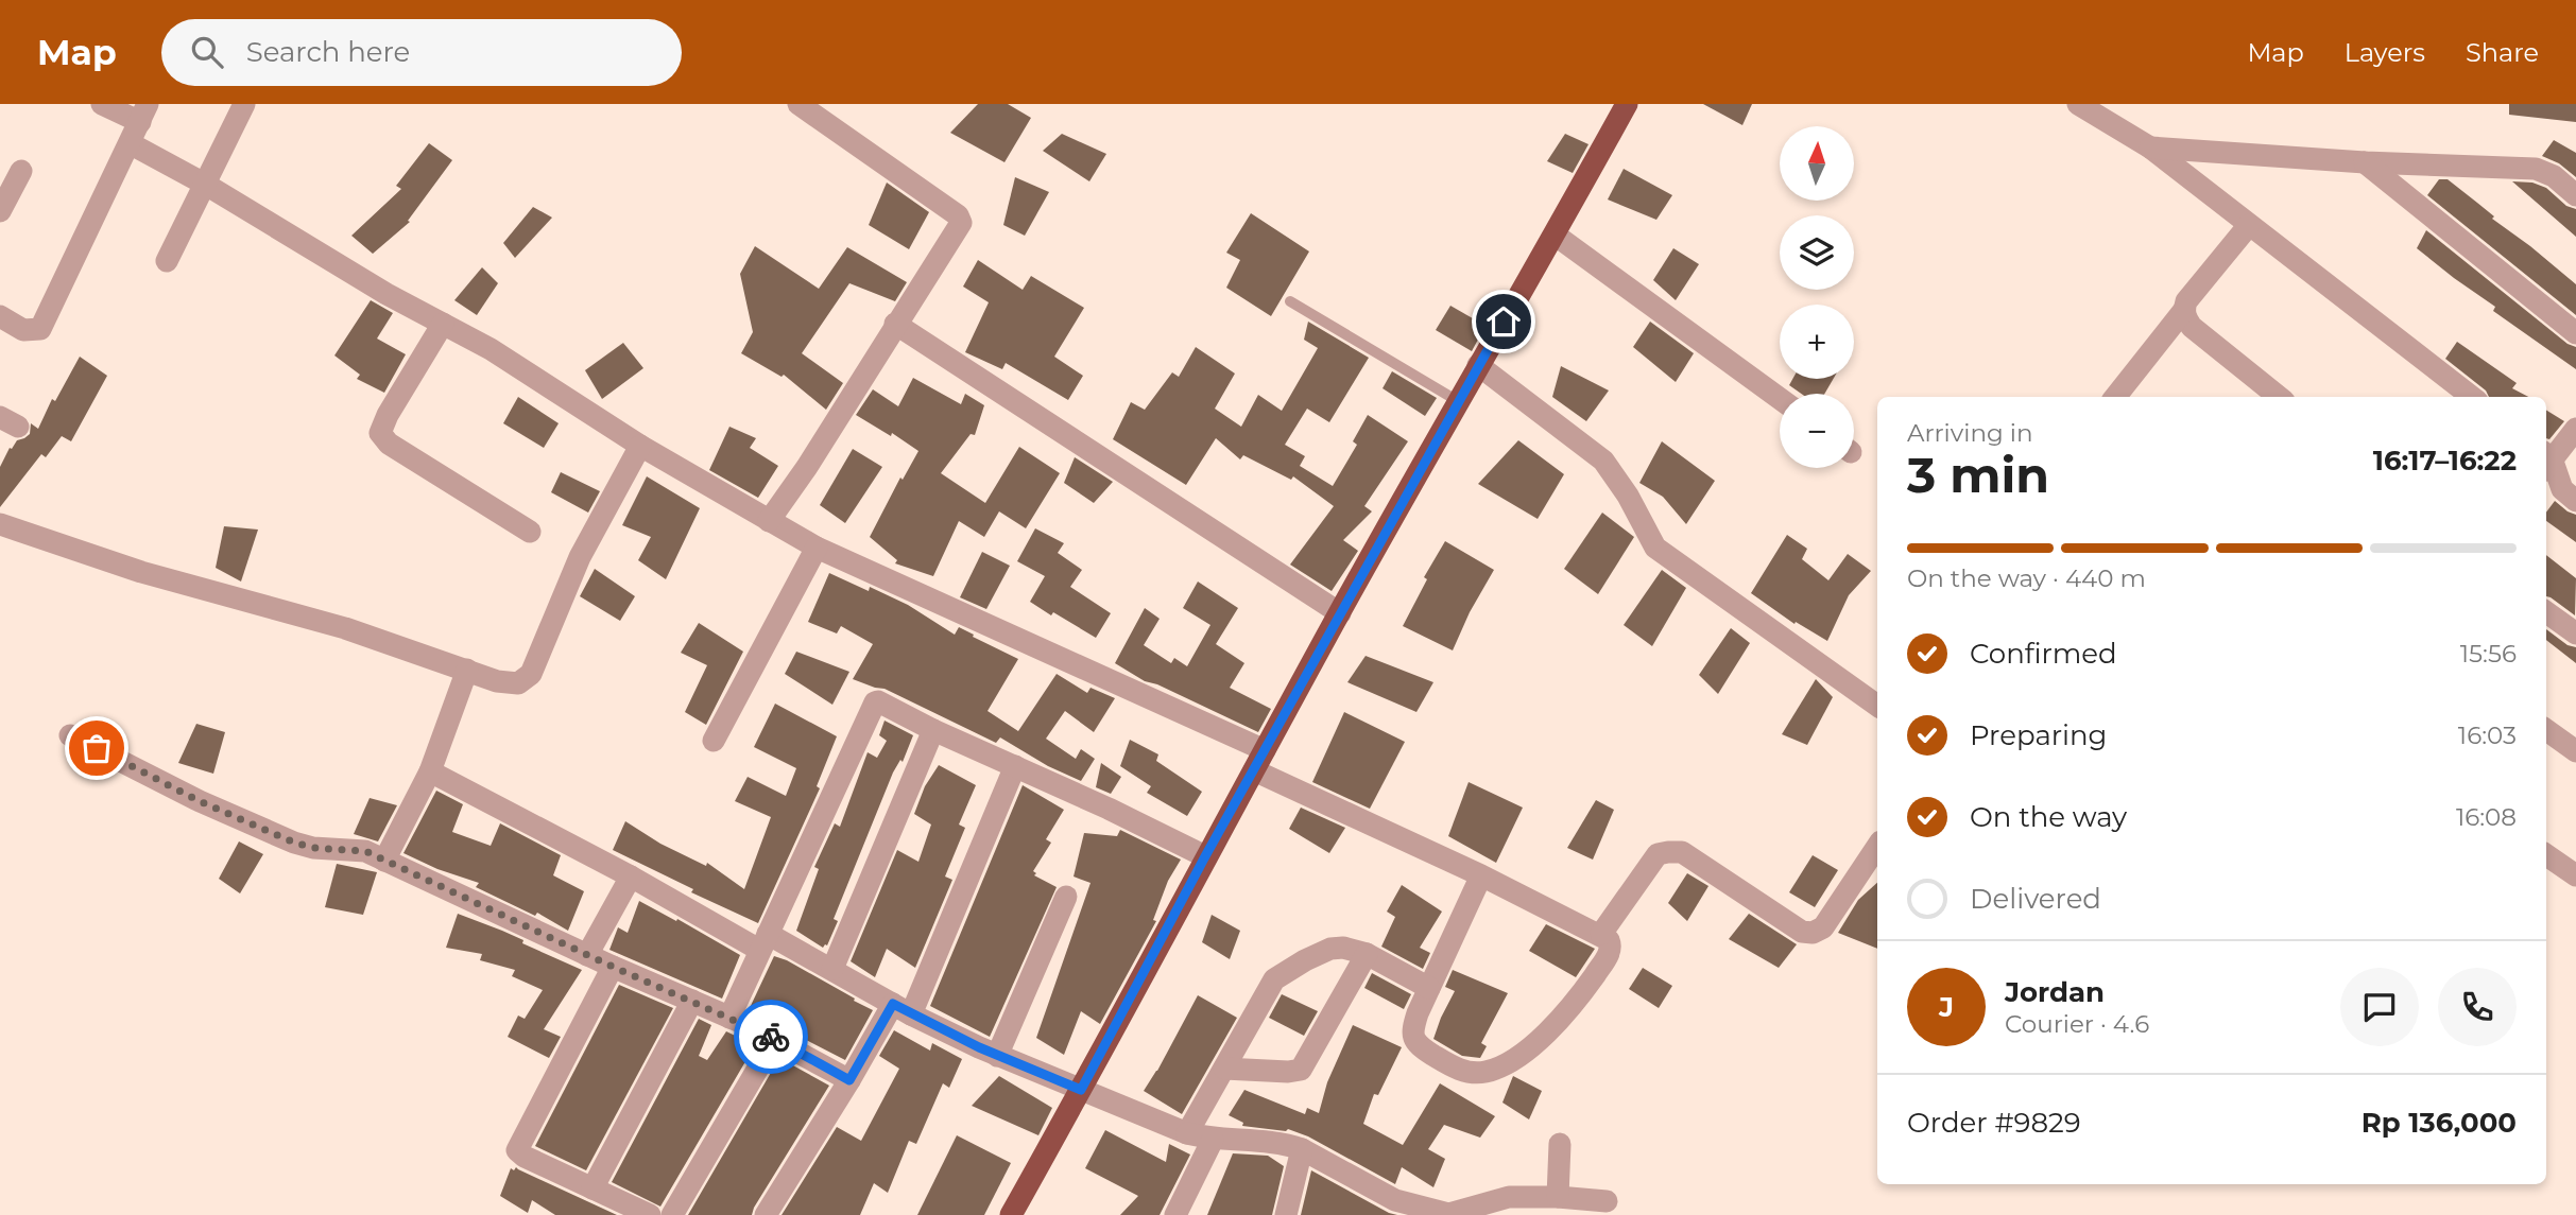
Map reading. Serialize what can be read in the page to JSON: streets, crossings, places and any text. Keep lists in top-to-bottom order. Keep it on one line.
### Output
{"north":"top","page":{"header":"Map","search":"Search here","nav":["Map","Layers","Share"],"map_buttons":["+","−"],"heading":["3 min","Arriving in","16:17–16:22"],"panel":["Jordan","Courier · 4.6","Order #9829","Rp 136,000"],"bar":"On the way · 440 m","list":[["Confirmed","15:56"],["Preparing","16:03"],["On the way","16:08"],"Delivered"],"round":"J"}}
